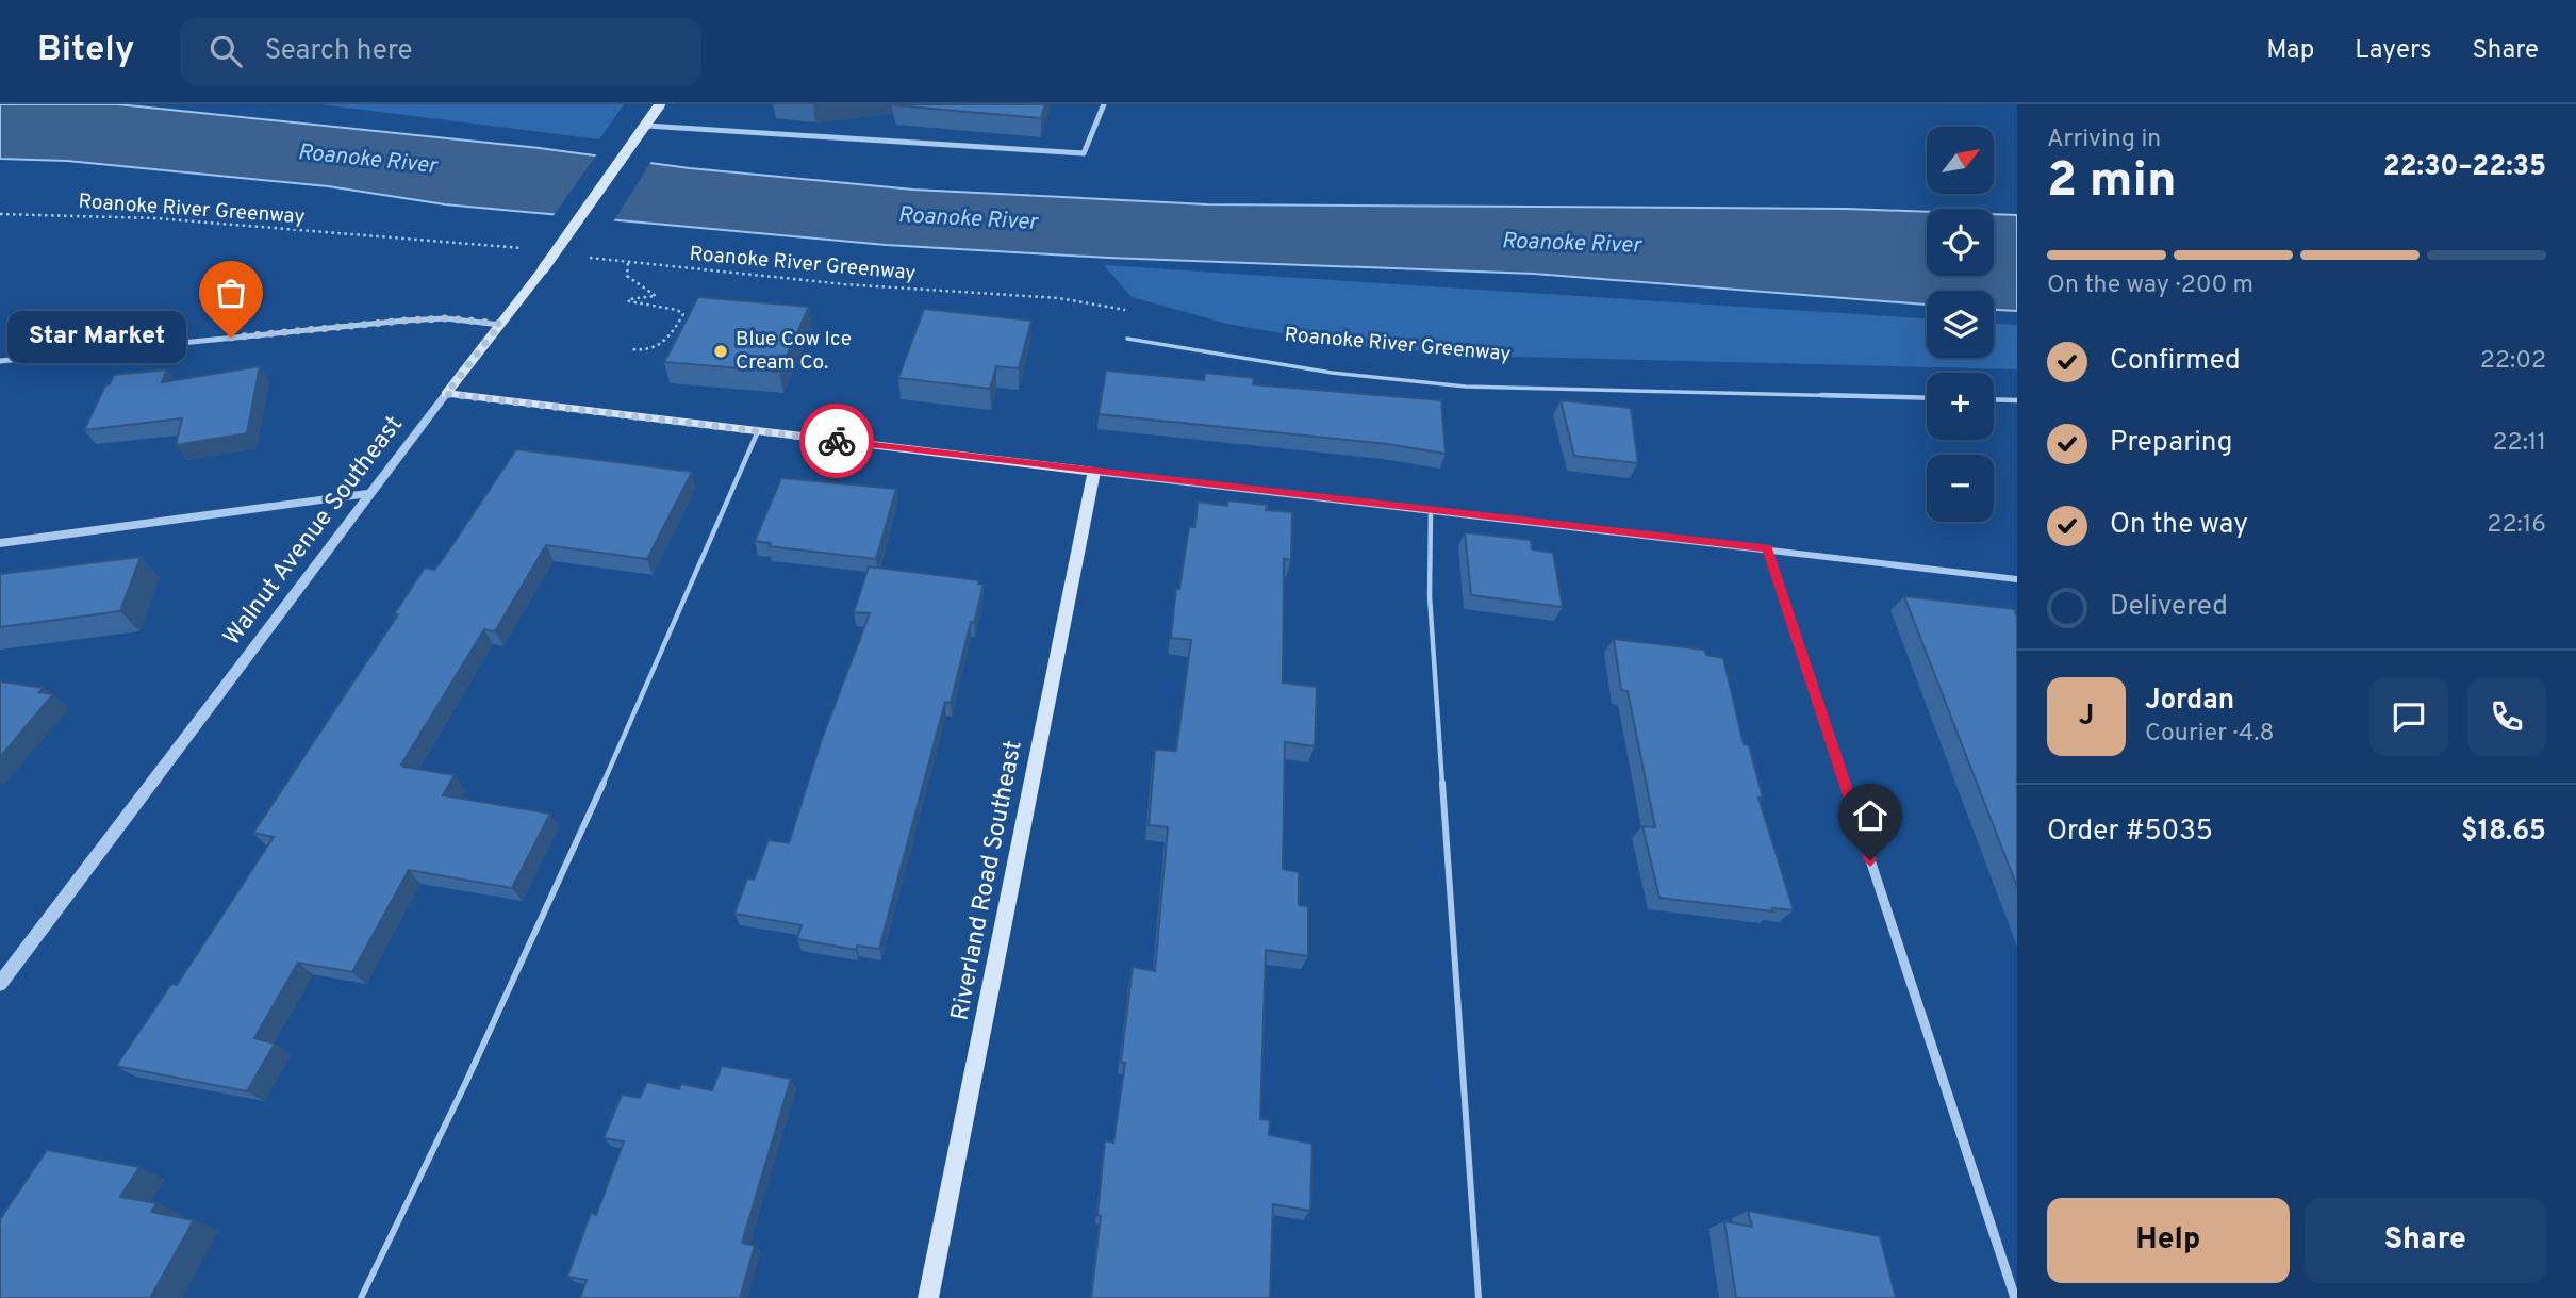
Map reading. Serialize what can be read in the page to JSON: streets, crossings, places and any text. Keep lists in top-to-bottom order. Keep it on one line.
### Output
{"streets":{"main road":["Walnut Avenue Southeast","Riverland Road Southeast"],"path":["Roanoke River Greenway"]},"water":["Roanoke River"],"places":["Star Market","Blue Cow Ice Cream Co."],"north":"top right","page":{"header":"Bitely","search":"Search here","nav":["Map","Layers","Share"],"heading":["2 min","Arriving in","22:30–22:35"],"panel":["Jordan","Courier · 4.8","Order #5035","$18.65"],"map_buttons":["+","−"],"bar":"On the way · 200 m","bubble":"Star Market","list":[["Confirmed","22:02"],["Preparing","22:11"],["On the way","22:16"],"Delivered"],"round":"J","buttons":["Help","Share"]}}
